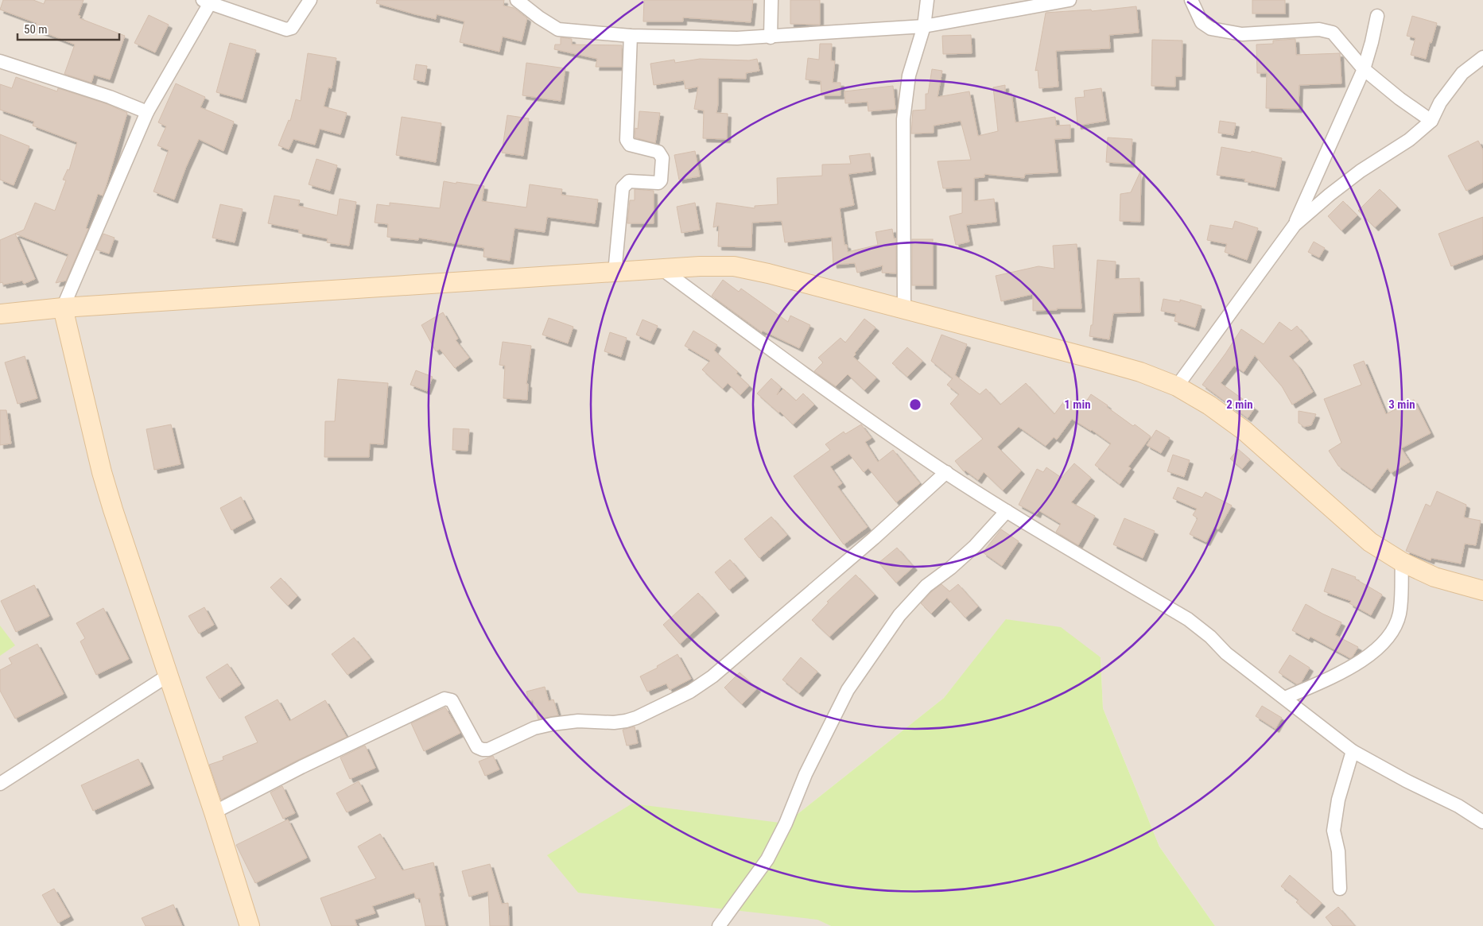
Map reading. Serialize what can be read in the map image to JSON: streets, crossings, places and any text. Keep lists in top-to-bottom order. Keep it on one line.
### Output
{"scale_bar":"50 m","rings":["1 min","2 min","3 min"]}
